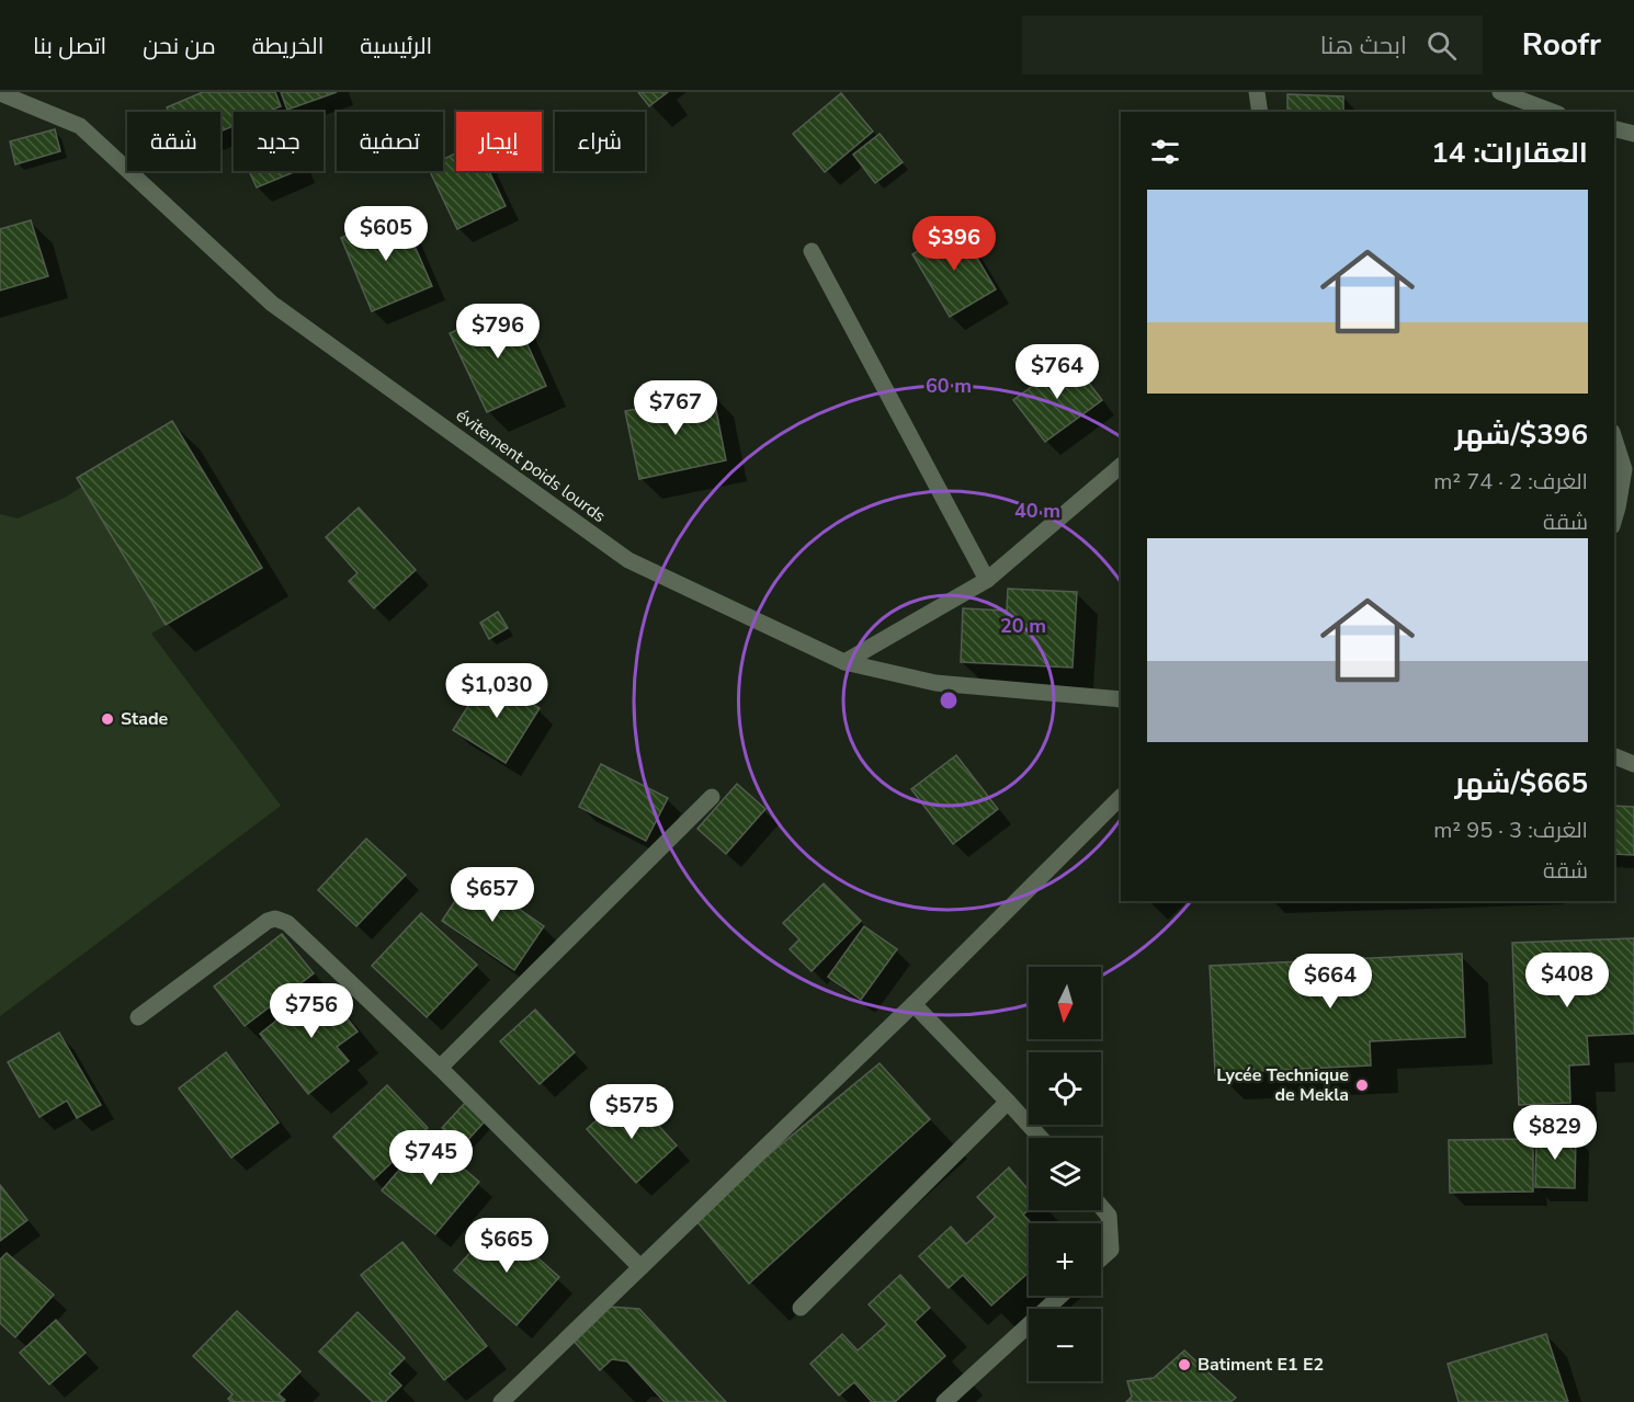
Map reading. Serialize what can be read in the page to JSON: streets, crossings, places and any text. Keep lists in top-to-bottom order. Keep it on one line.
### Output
{"streets":{"street":["évitement poids lourds"]},"places":["Stade","Lycée Technique de Mekla","Batiment E1 E2"],"north":"bottom","page":{"header":"Roofr","search":"ابحث هنا","nav":["الرئيسية","الخريطة","من نحن","اتصل بنا"],"chip":["شراء","إيجار","تصفية","جديد","شقة"],"heading":"العقارات: 14","list":[{"name":"$396/شهر","note":"الغرف: 2 · 74 m² · شقة"},{"name":"$665/شهر","note":"الغرف: 3 · 95 m² · شقة"}],"price":["$605","$396","$796","$764","$767","$1,030","$657","$408","$664","$756","$575","$829","$745","$665"],"map_buttons":["+","−"]},"rings":["60 m","40 m","20 m"]}
